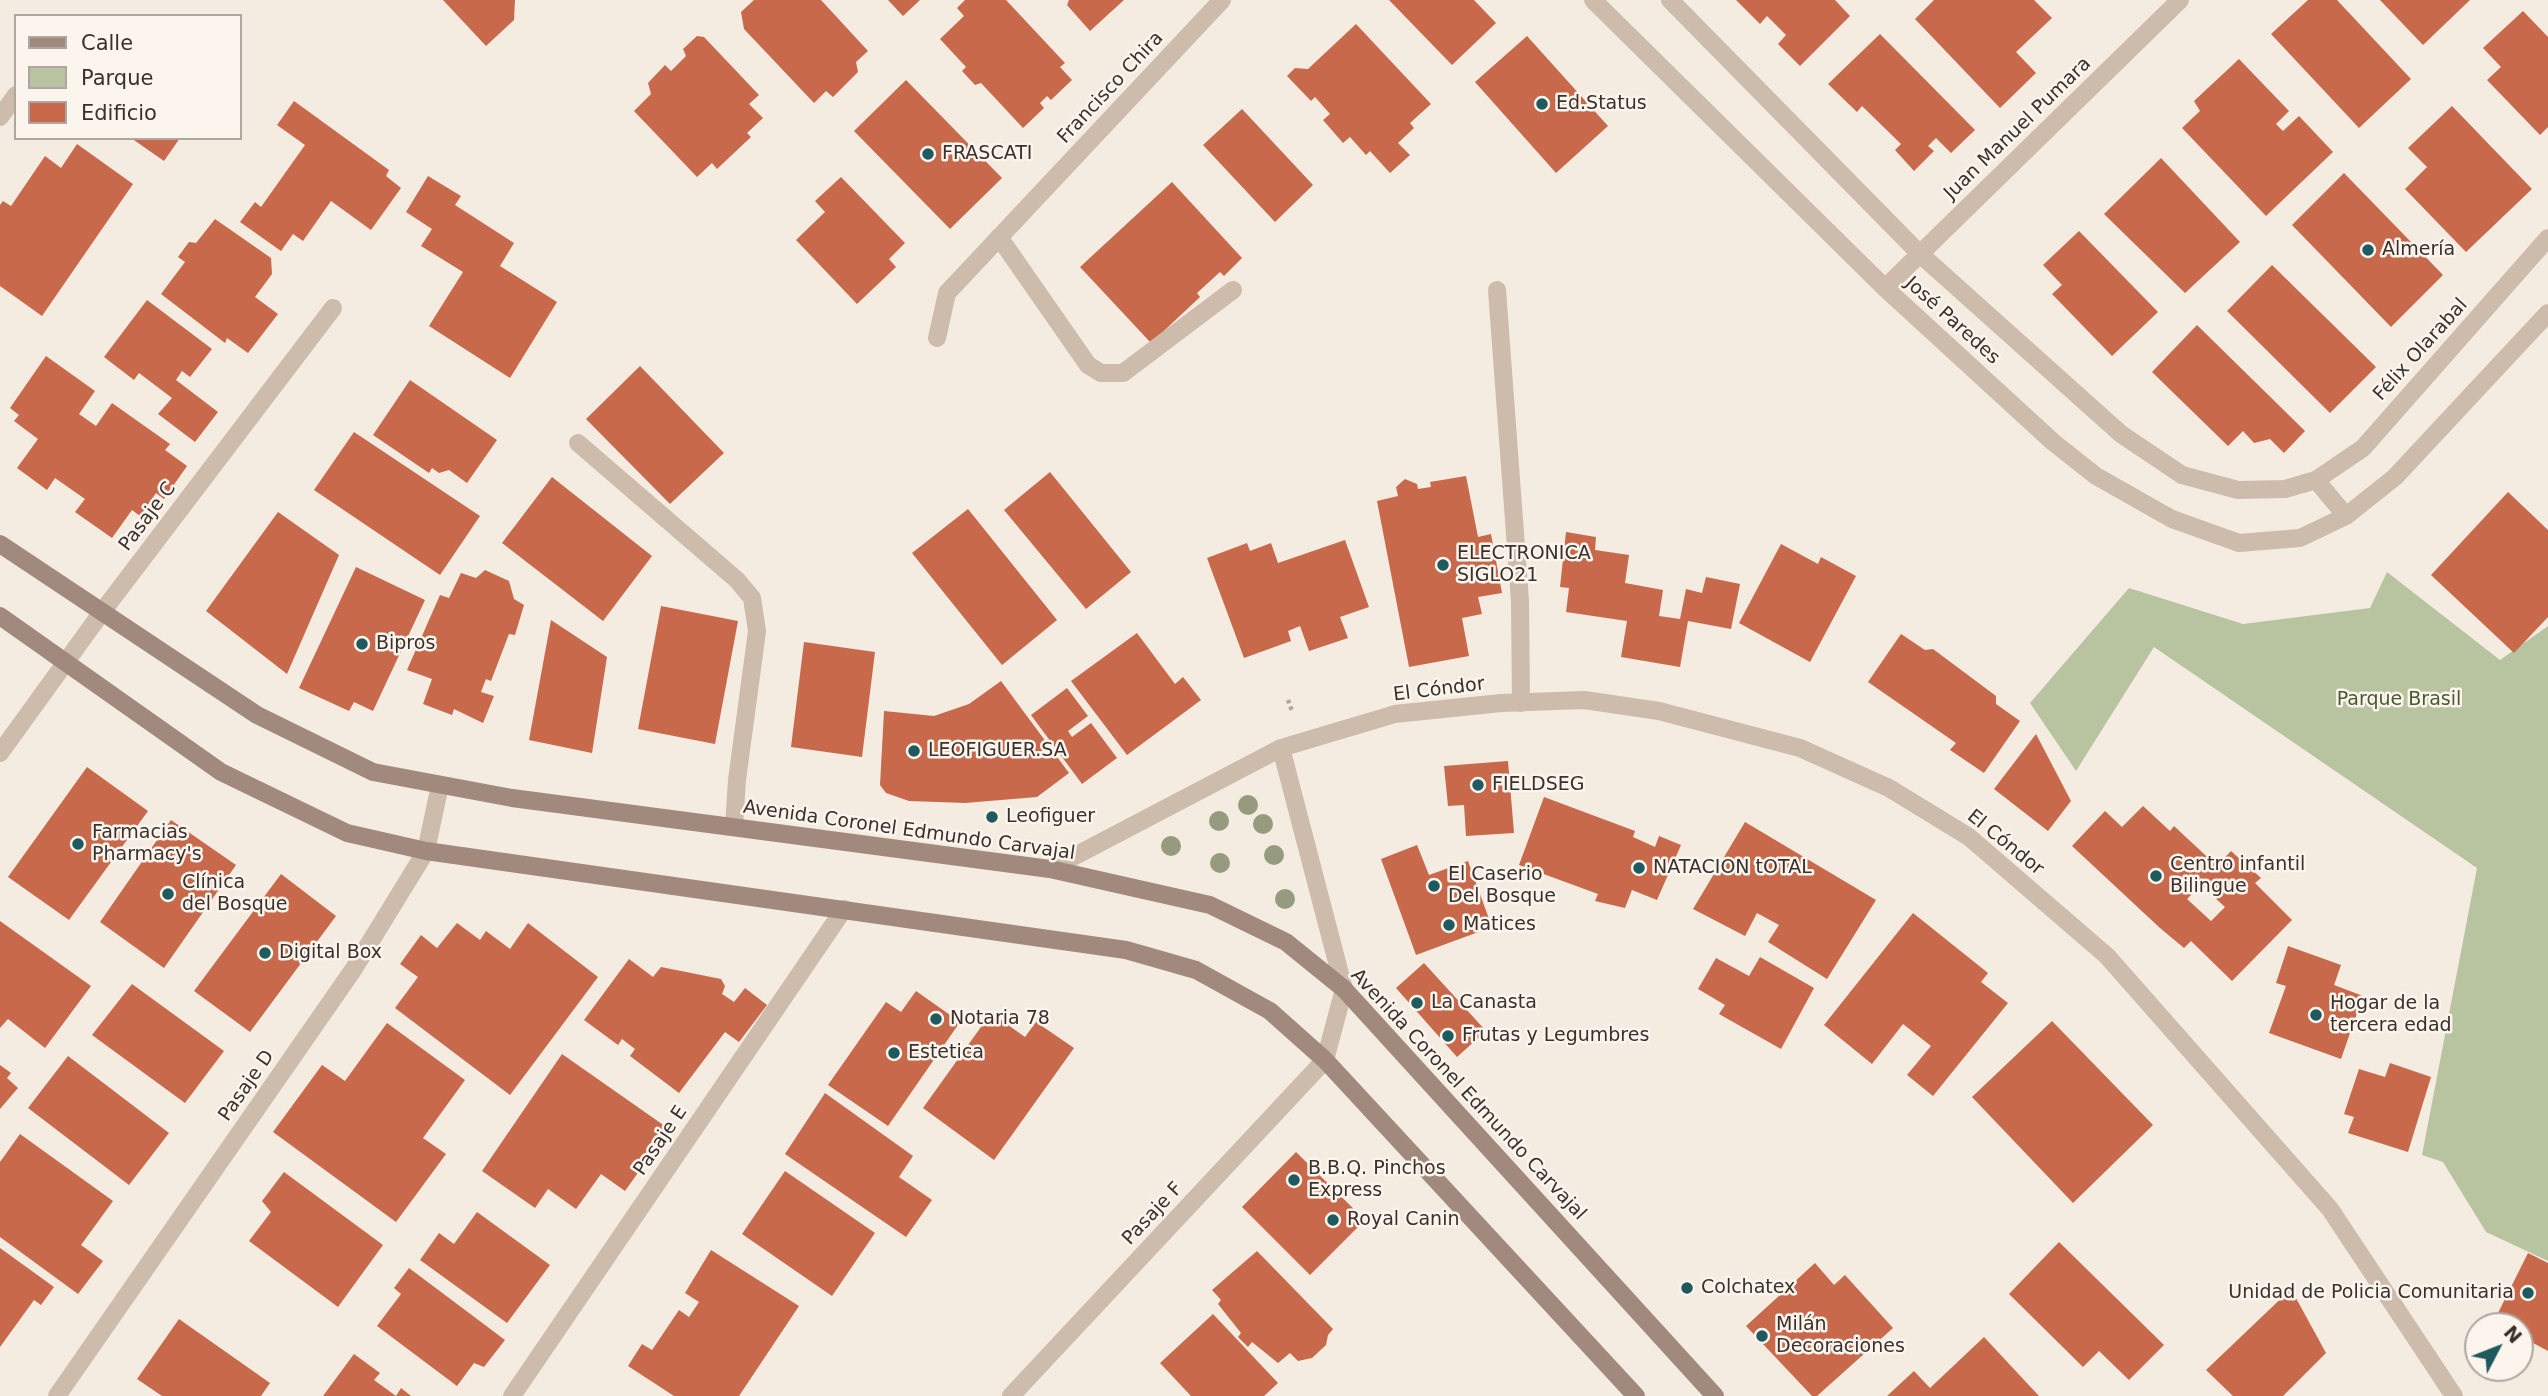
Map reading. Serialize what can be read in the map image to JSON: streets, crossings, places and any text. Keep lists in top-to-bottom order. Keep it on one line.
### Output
{"streets":{"main road":["Avenida Coronel Edmundo Carvajal"],"street":["Francisco Chira","Juan Manuel Pumara","José Paredes","Félix Olarabal","Pasaje C","El Cóndor","Pasaje D","Pasaje E","Pasaje F"]},"crossings":[["Juan Manuel Pumara","José Paredes"],["José Paredes","Félix Olarabal"],["Pasaje C","Avenida Coronel Edmundo Carvajal"],["El Cóndor","Avenida Coronel Edmundo Carvajal"],["Avenida Coronel Edmundo Carvajal","Pasaje D"]],"parks":["Parque Brasil"],"places":["Ed.Status","FRASCATI","Almería","ELECTRONICA SIGLO21","Bipros","LEOFIGUER.SA","FIELDSEG","Leofiguer","Farmacias Pharmacy's","NATACION tOTAL","Centro infantil Bilingue","El Caserio Del Bosque","Clínica del Bosque","Matices","Digital Box","La Canasta","Hogar de la tercera edad","Notaria 78","Frutas y Legumbres","Estetica","B.B.Q. Pinchos Express","Royal Canin","Colchatex","Unidad de Policia Comunitaria","Milán Decoraciones"],"legend":["Calle","Parque","Edificio"],"north":"top right"}
